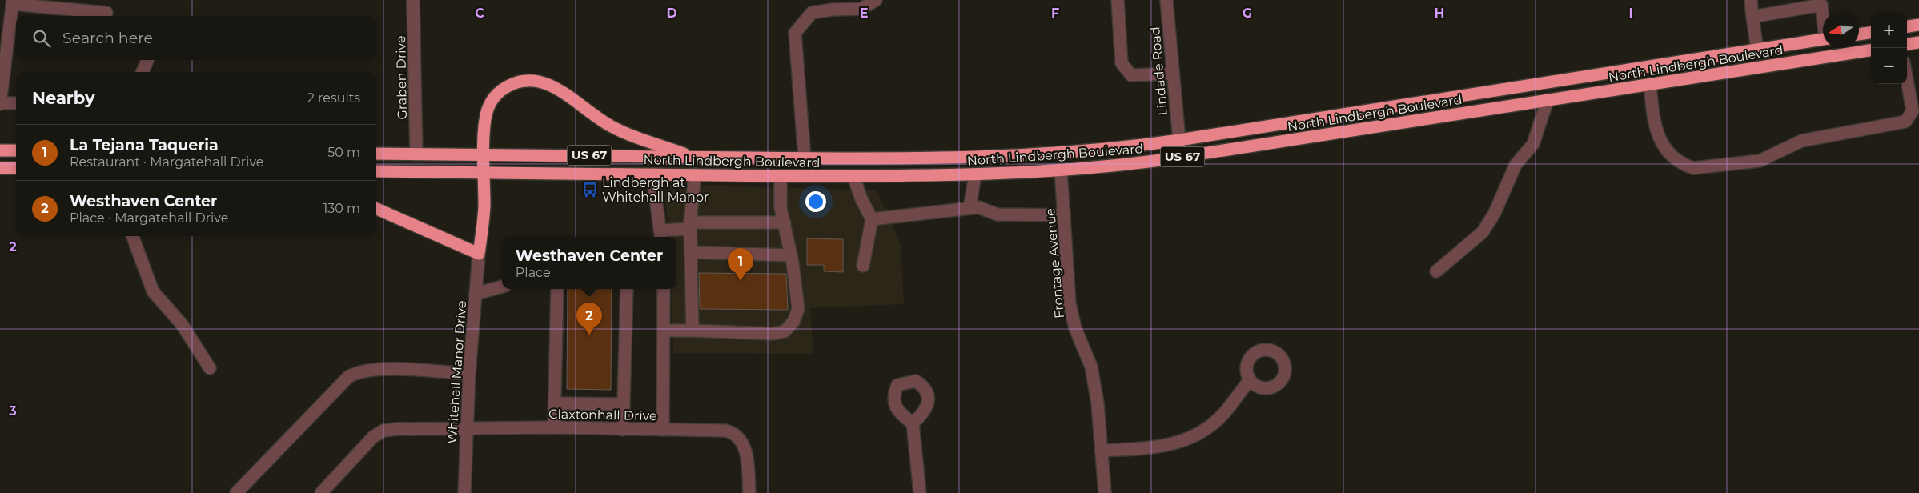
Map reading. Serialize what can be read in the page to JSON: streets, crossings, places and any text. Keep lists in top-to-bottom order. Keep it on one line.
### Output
{"streets":{"highway":["North Lindbergh Boulevard","US 67"],"street":["Lindade Road","Graben Drive","Frontage Avenue","Whitehall Manor Drive","Claxtonhall Drive"]},"crossings":[["North Lindbergh Boulevard","Lindade Road"],["North Lindbergh Boulevard","Graben Drive"],["North Lindbergh Boulevard","Frontage Avenue"],["Whitehall Manor Drive","Claxtonhall Drive"]],"places":{"bus stop":["Lindbergh at Whitehall Manor"]},"north":"left","page":{"map_buttons":["+","−"],"search":"Search here","heading":["Nearby","2 results"],"list":[{"mark":"1","name":"La Tejana Taqueria","note":"Restaurant · Margatehall Drive","value":"50 m"},{"mark":"2","name":"Westhaven Center","note":"Place · Margatehall Drive","value":"130 m"}],"popup":["Westhaven Center","Place"],"pins":["1","2"]},"grid":{"columns":["C","D","E","F","G","H","I"],"rows":["2","3"]}}
